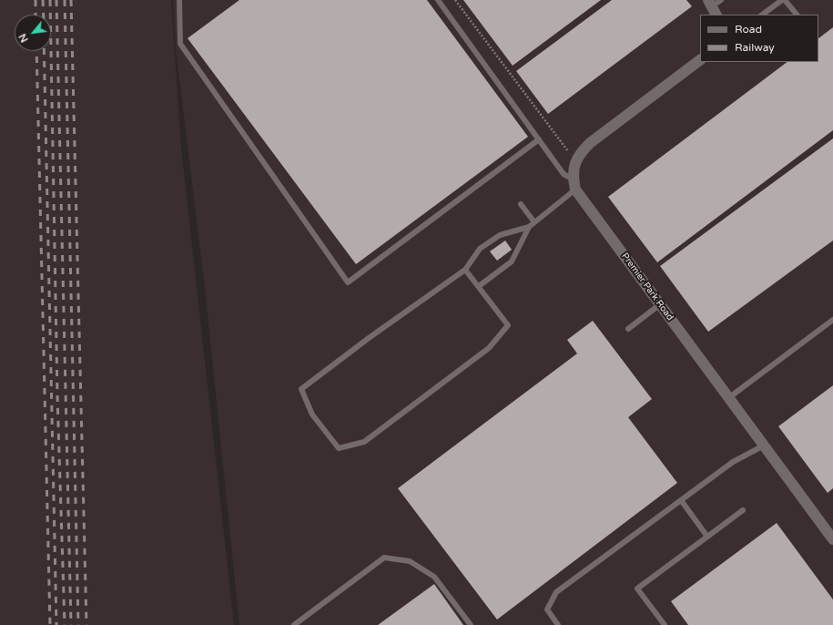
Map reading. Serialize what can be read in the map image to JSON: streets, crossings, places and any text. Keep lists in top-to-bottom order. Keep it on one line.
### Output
{"streets":{"street":["Premier Park Road"]},"legend":["Road","Railway"],"north":"bottom left"}
